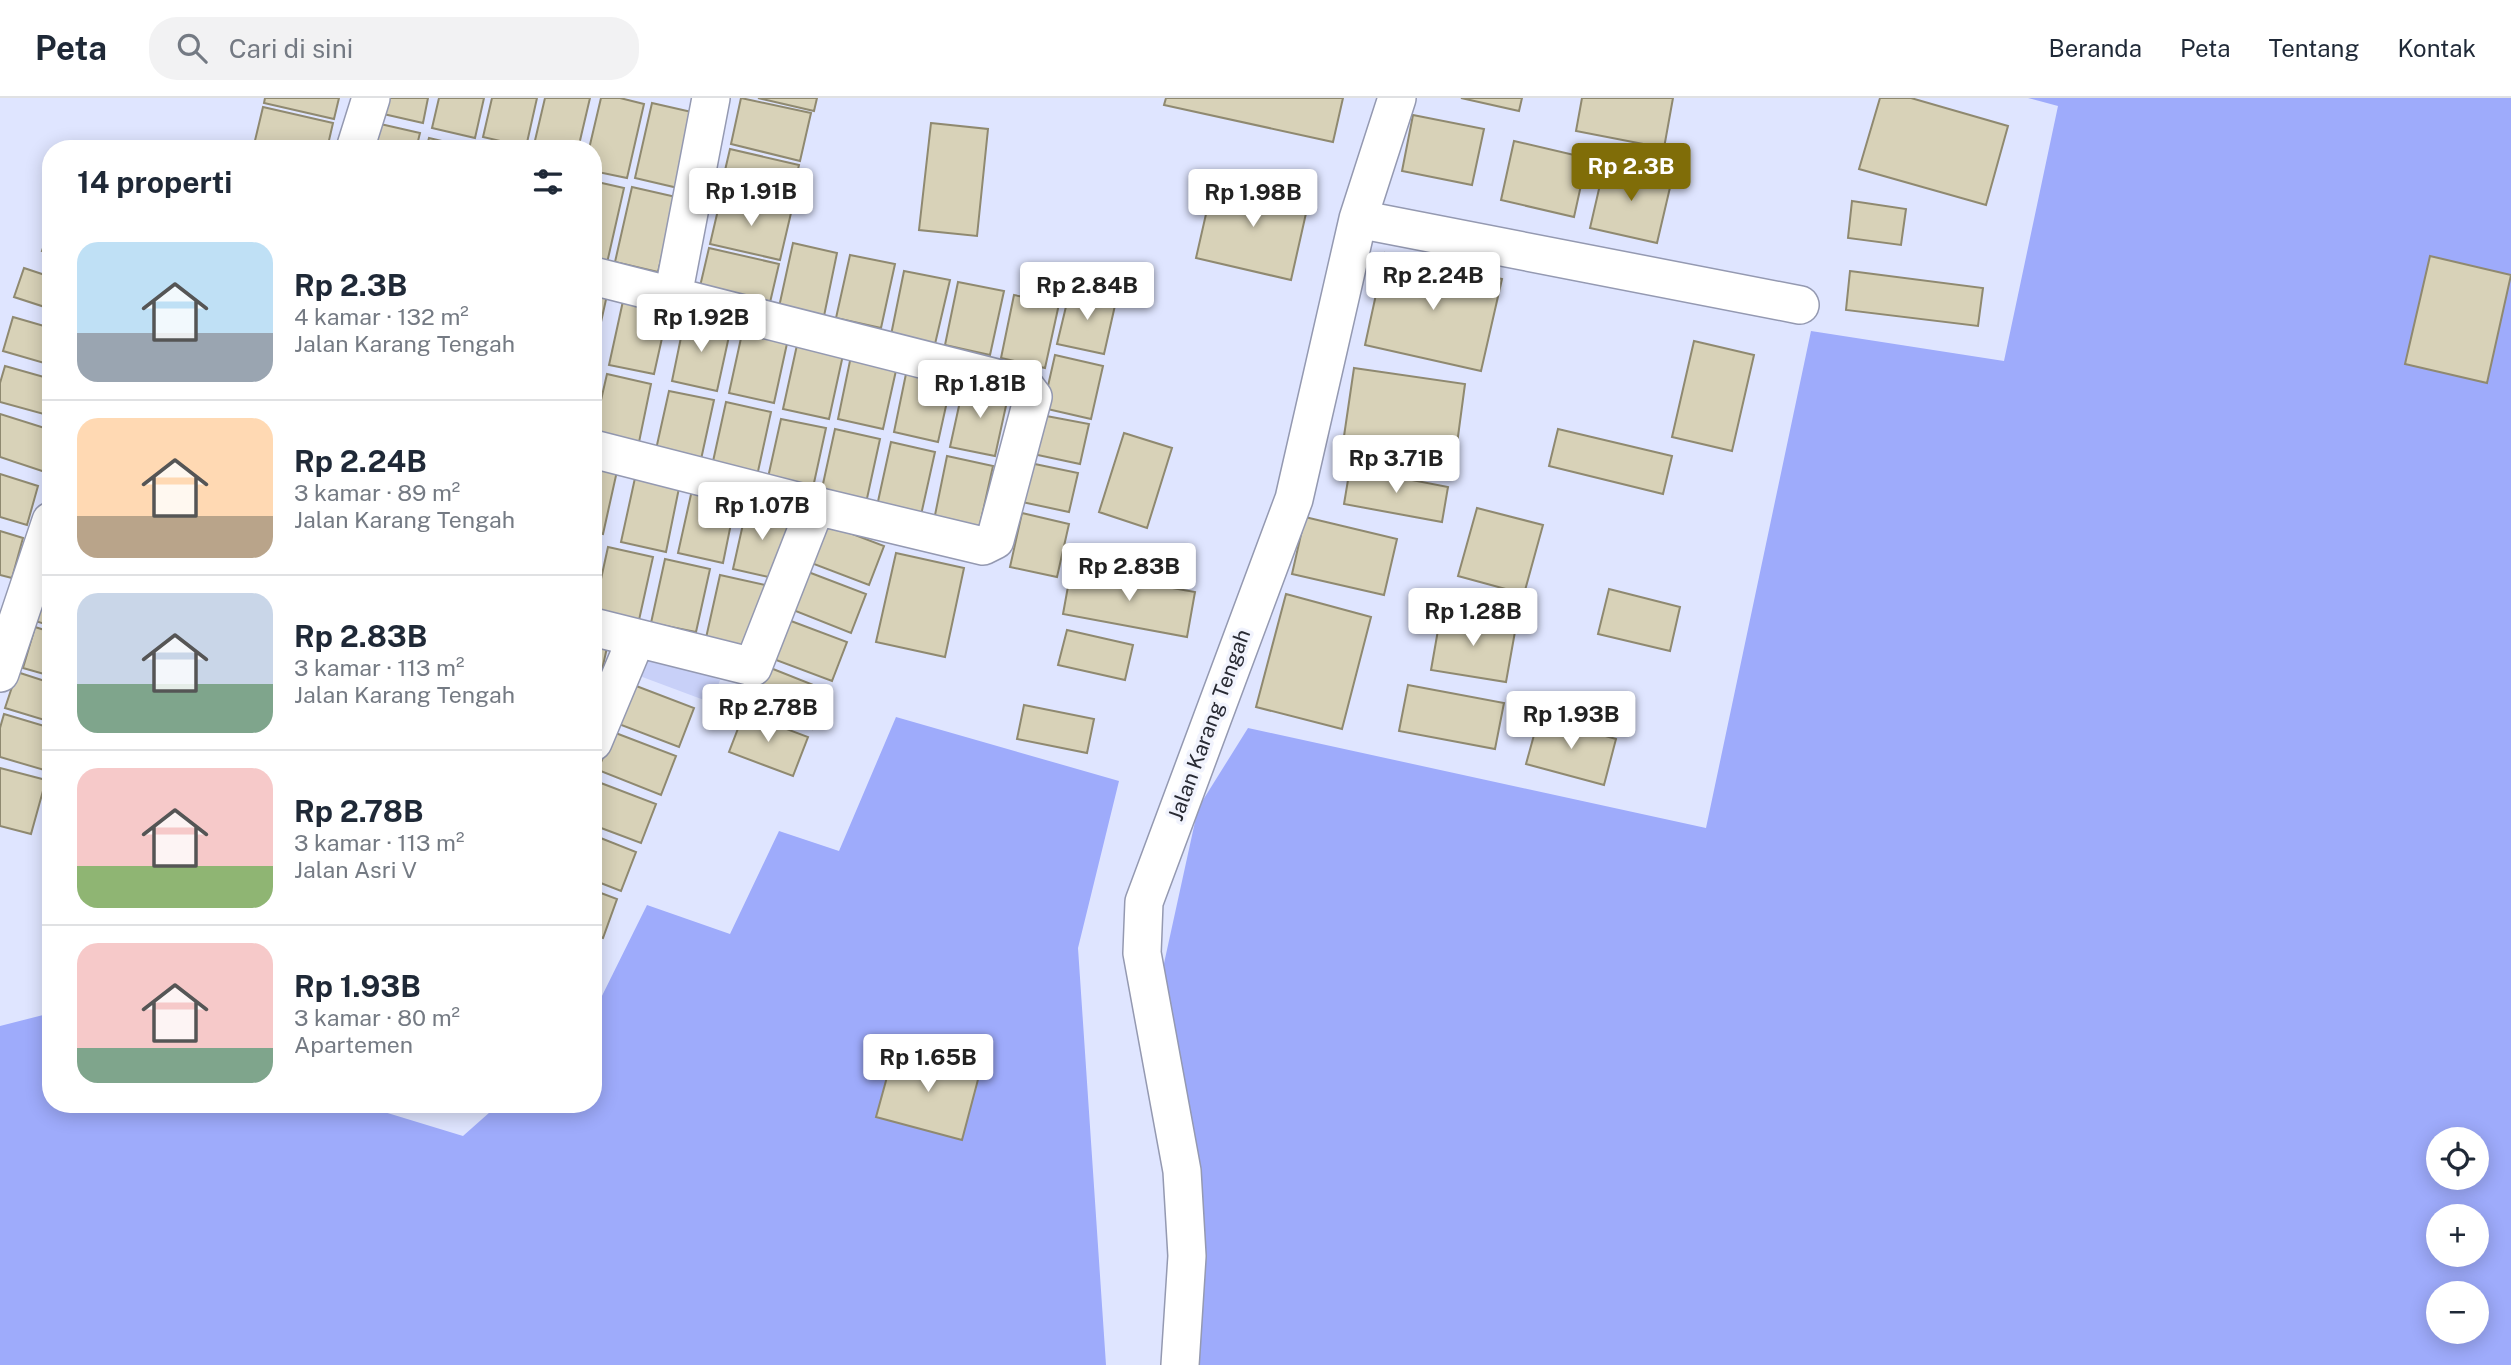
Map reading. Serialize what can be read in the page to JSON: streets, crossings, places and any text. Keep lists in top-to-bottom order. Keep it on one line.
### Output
{"streets":{"street":["Jalan Karang Tengah"]},"page":{"header":"Peta","search":"Cari di sini","nav":["Beranda","Peta","Tentang","Kontak"],"heading":"14 properti","price":["Rp 2.3B","Rp 1.91B","Rp 1.98B","Rp 2.24B","Rp 2.84B","Rp 1.92B","Rp 1.81B","Rp 3.71B","Rp 1.07B","Rp 2.83B","Rp 1.28B","Rp 2.78B","Rp 1.93B","Rp 1.65B"],"list":[{"name":"Rp 2.3B","note":"4 kamar · 132 m² · Jalan Karang Tengah"},{"name":"Rp 2.24B","note":"3 kamar · 89 m² · Jalan Karang Tengah"},{"name":"Rp 2.83B","note":"3 kamar · 113 m² · Jalan Karang Tengah"},{"name":"Rp 2.78B","note":"3 kamar · 113 m² · Jalan Asri V"},{"name":"Rp 1.93B","note":"3 kamar · 80 m² · Apartemen"}],"map_buttons":["+","−"]}}
